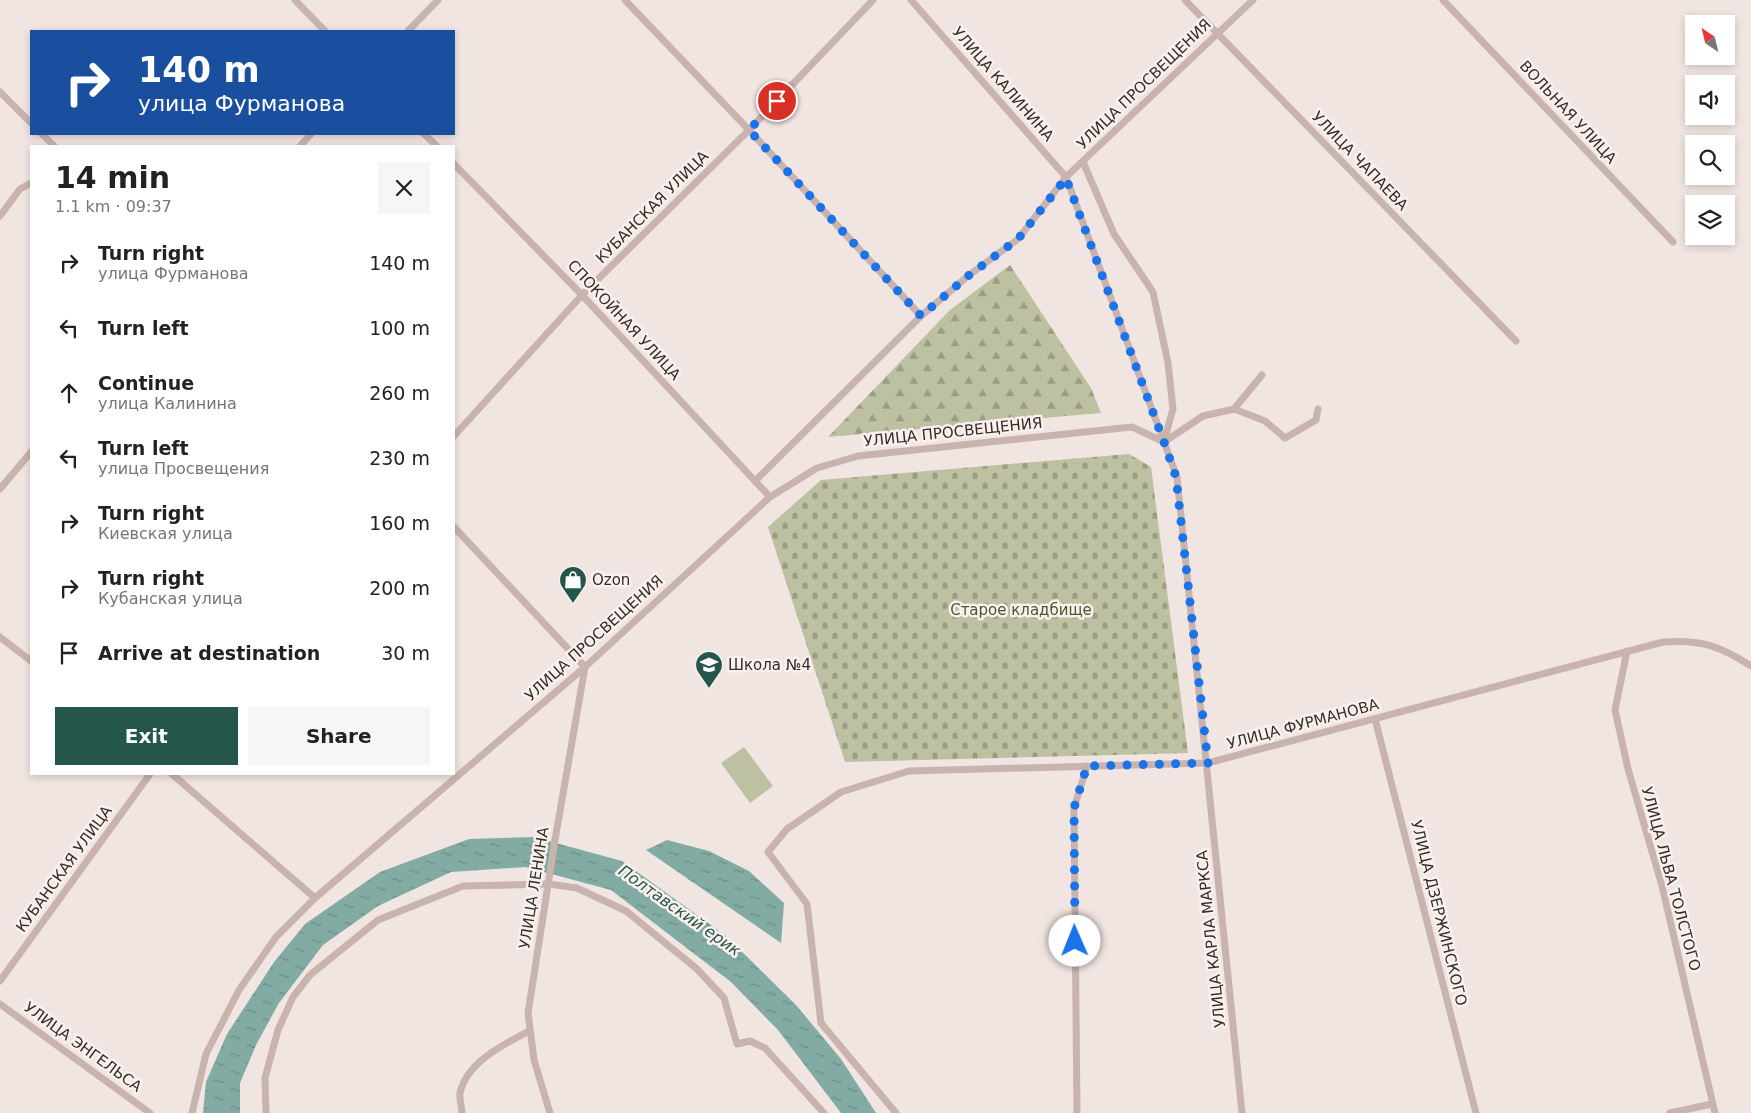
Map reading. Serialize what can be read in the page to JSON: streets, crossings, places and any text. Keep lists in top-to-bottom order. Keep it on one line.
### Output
{"streets":{"street":["УЛИЦА КАЛИНИНА","УЛИЦА ПРОСВЕЩЕНИЯ","ВОЛЬНАЯ УЛИЦА","УЛИЦА ЧАПАЕВА","КУБАНСКАЯ УЛИЦА","СПОКОЙНАЯ УЛИЦА","УЛИЦА ФУРМАНОВА","УЛИЦА ЛЬВА ТОЛСТОГО","УЛИЦА ЛЕНИНА","УЛИЦА ДЗЕРЖИНСКОГО","УЛИЦА КАРЛА МАРКСА","УЛИЦА ЭНГЕЛЬСА"]},"crossings":[["УЛИЦА КАЛИНИНА","УЛИЦА ПРОСВЕЩЕНИЯ"],["УЛИЦА КАЛИНИНА","УЛИЦА КАРЛА МАРКСА"],["УЛИЦА ПРОСВЕЩЕНИЯ","УЛИЦА ЧАПАЕВА"],["УЛИЦА ПРОСВЕЩЕНИЯ","СПОКОЙНАЯ УЛИЦА"],["УЛИЦА ПРОСВЕЩЕНИЯ","УЛИЦА ЛЕНИНА"],["УЛИЦА ПРОСВЕЩЕНИЯ","УЛИЦА КАРЛА МАРКСА"],["КУБАНСКАЯ УЛИЦА","СПОКОЙНАЯ УЛИЦА"],["УЛИЦА ФУРМАНОВА","УЛИЦА ЛЬВА ТОЛСТОГО"],["УЛИЦА ФУРМАНОВА","УЛИЦА ДЗЕРЖИНСКОГО"],["УЛИЦА ФУРМАНОВА","УЛИЦА КАРЛА МАРКСА"]],"water":["Полтавский ерик"],"parks":["Старое кладбище"],"places":{"shop":["Ozon"],"school or university":["Школа №4"]},"north":"top left","page":{"turn":["140 m","улица Фурманова"],"heading":["14 min","1.1 km · 09:37"],"list":[{"name":"Turn right","note":"улица Фурманова","value":"140 m"},{"name":"Turn left","value":"100 m"},{"name":"Continue","note":"улица Калинина","value":"260 m"},{"name":"Turn left","note":"улица Просвещения","value":"230 m"},{"name":"Turn right","note":"Киевская улица","value":"160 m"},{"name":"Turn right","note":"Кубанская улица","value":"200 m"},{"name":"Arrive at destination","value":"30 m"}],"buttons":["Exit","Share"]}}
